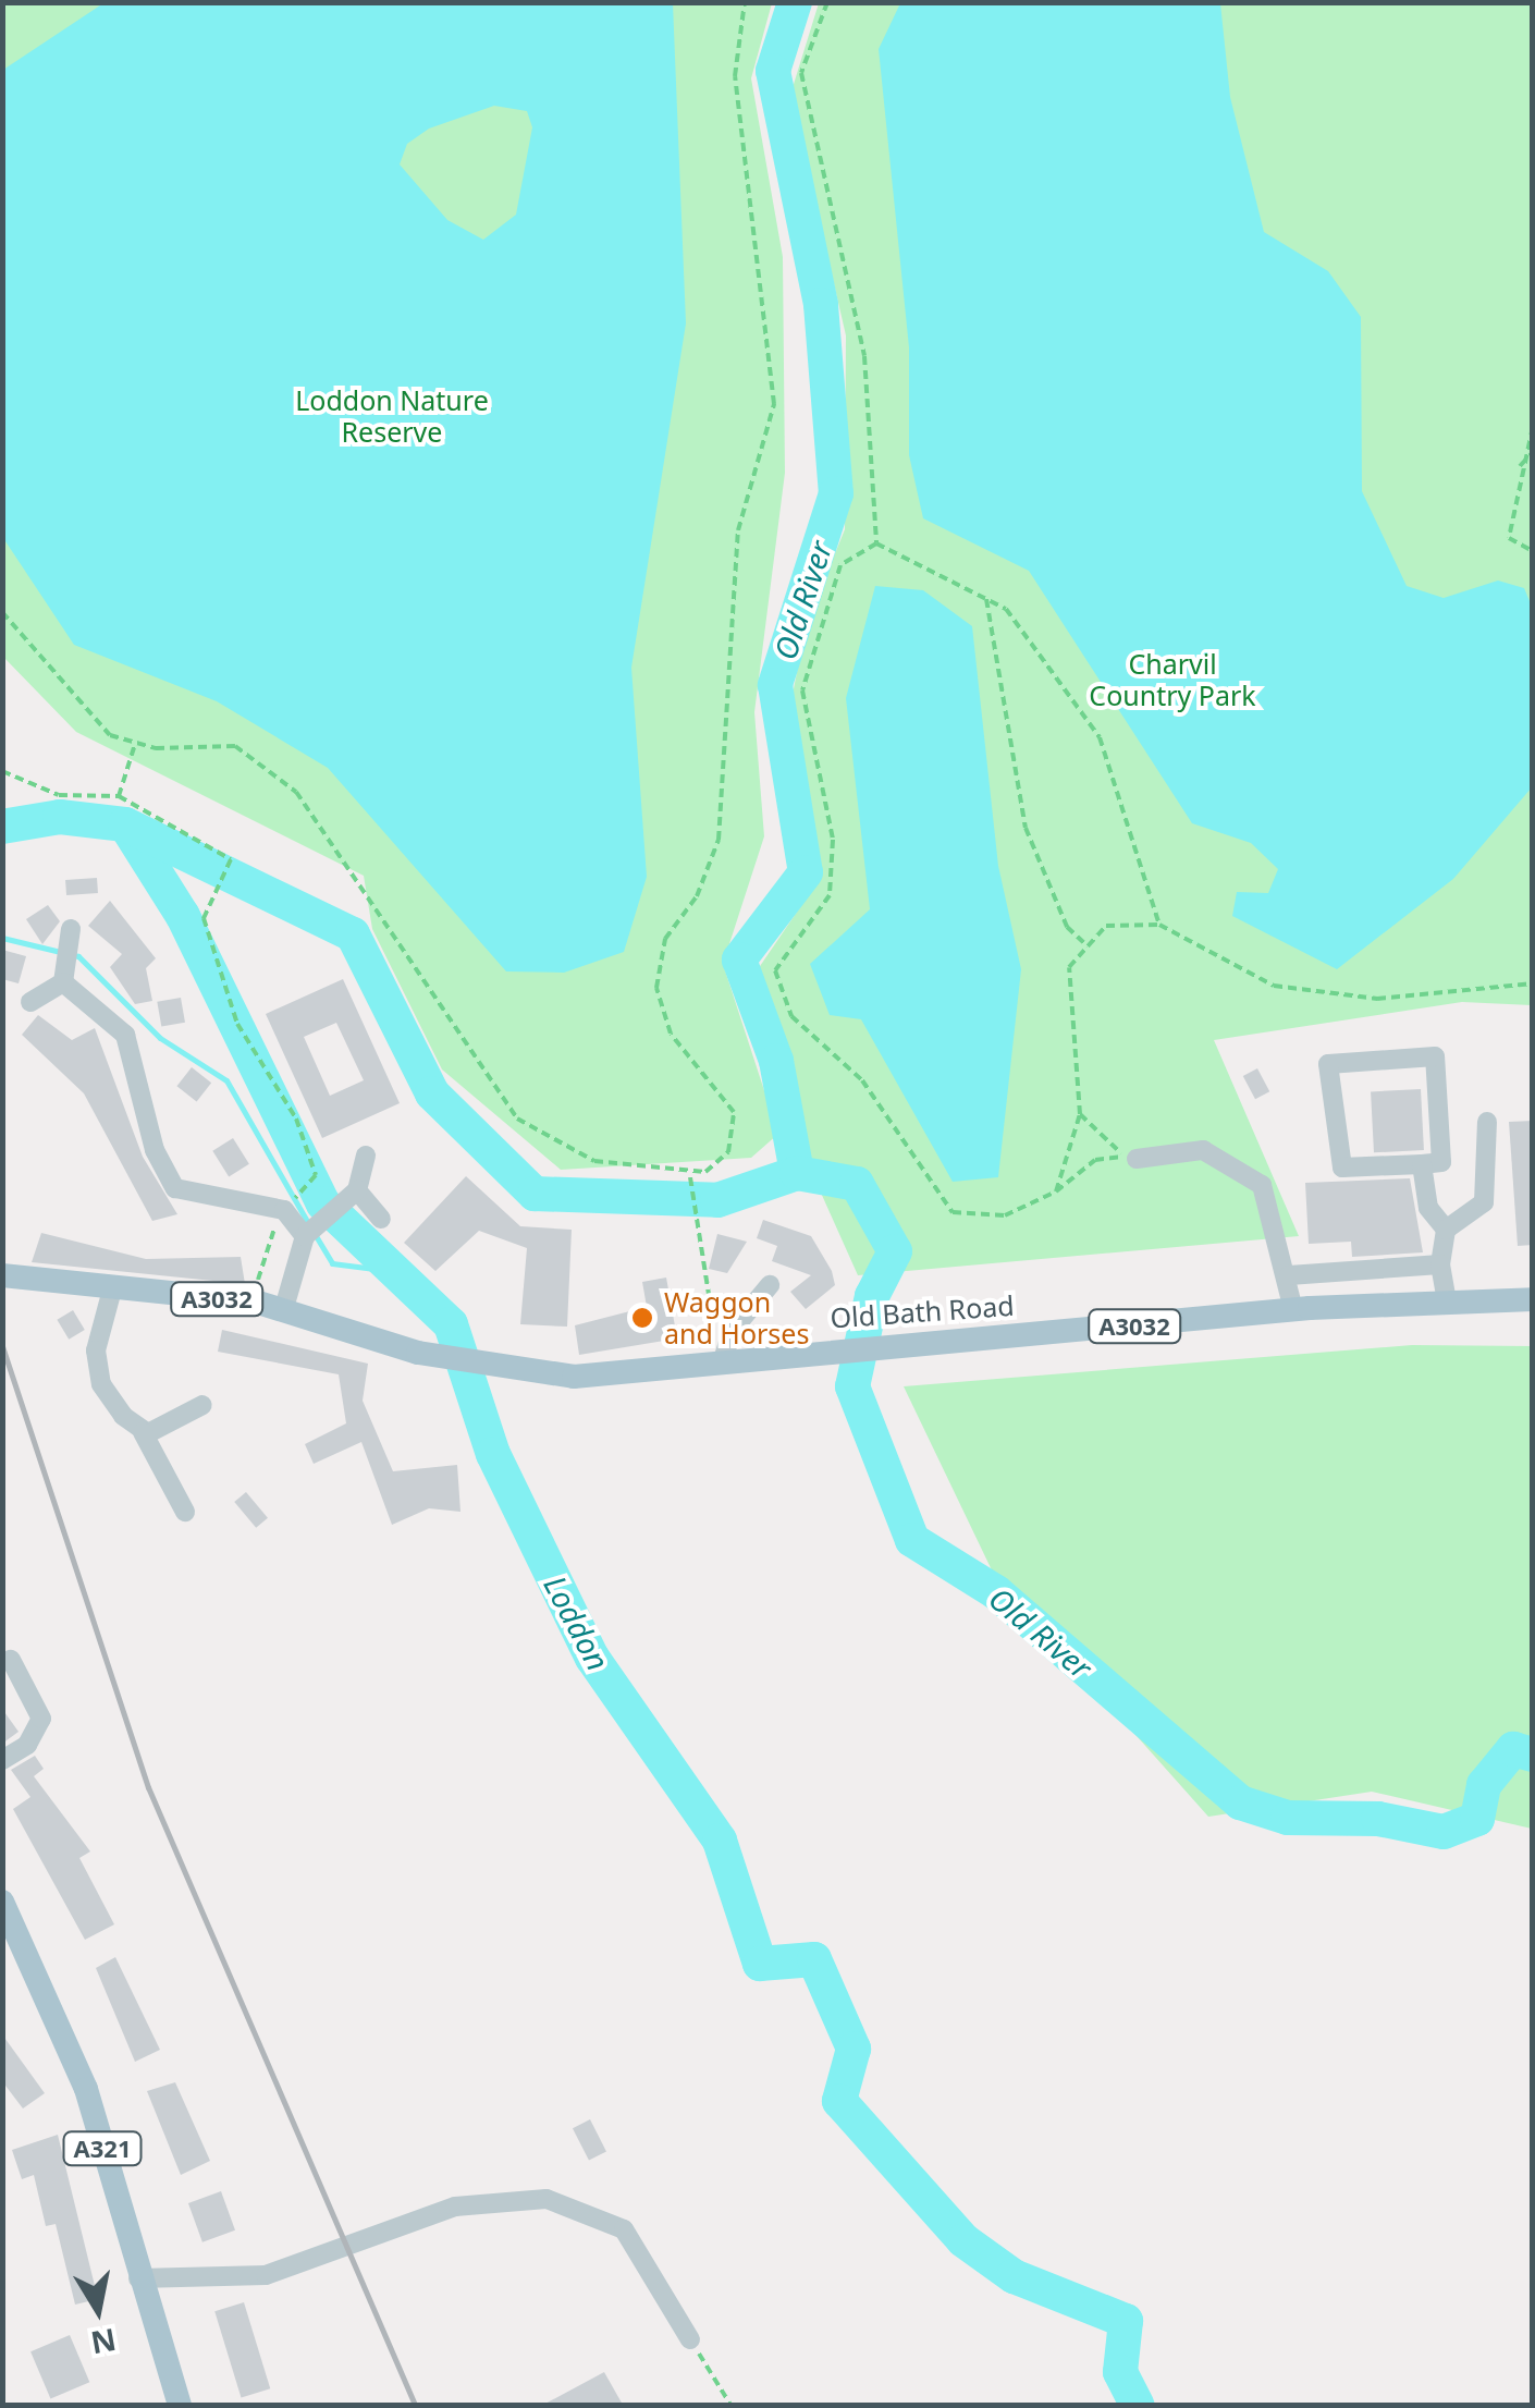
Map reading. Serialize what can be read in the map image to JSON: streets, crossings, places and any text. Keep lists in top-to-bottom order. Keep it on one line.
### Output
{"streets":{"main road":["A3032","Old Bath Road","A321"]},"water":["Old River","Loddon"],"parks":["Loddon Nature Reserve","Charvil Country Park"],"places":["Waggon and Horses"],"north":"bottom"}
